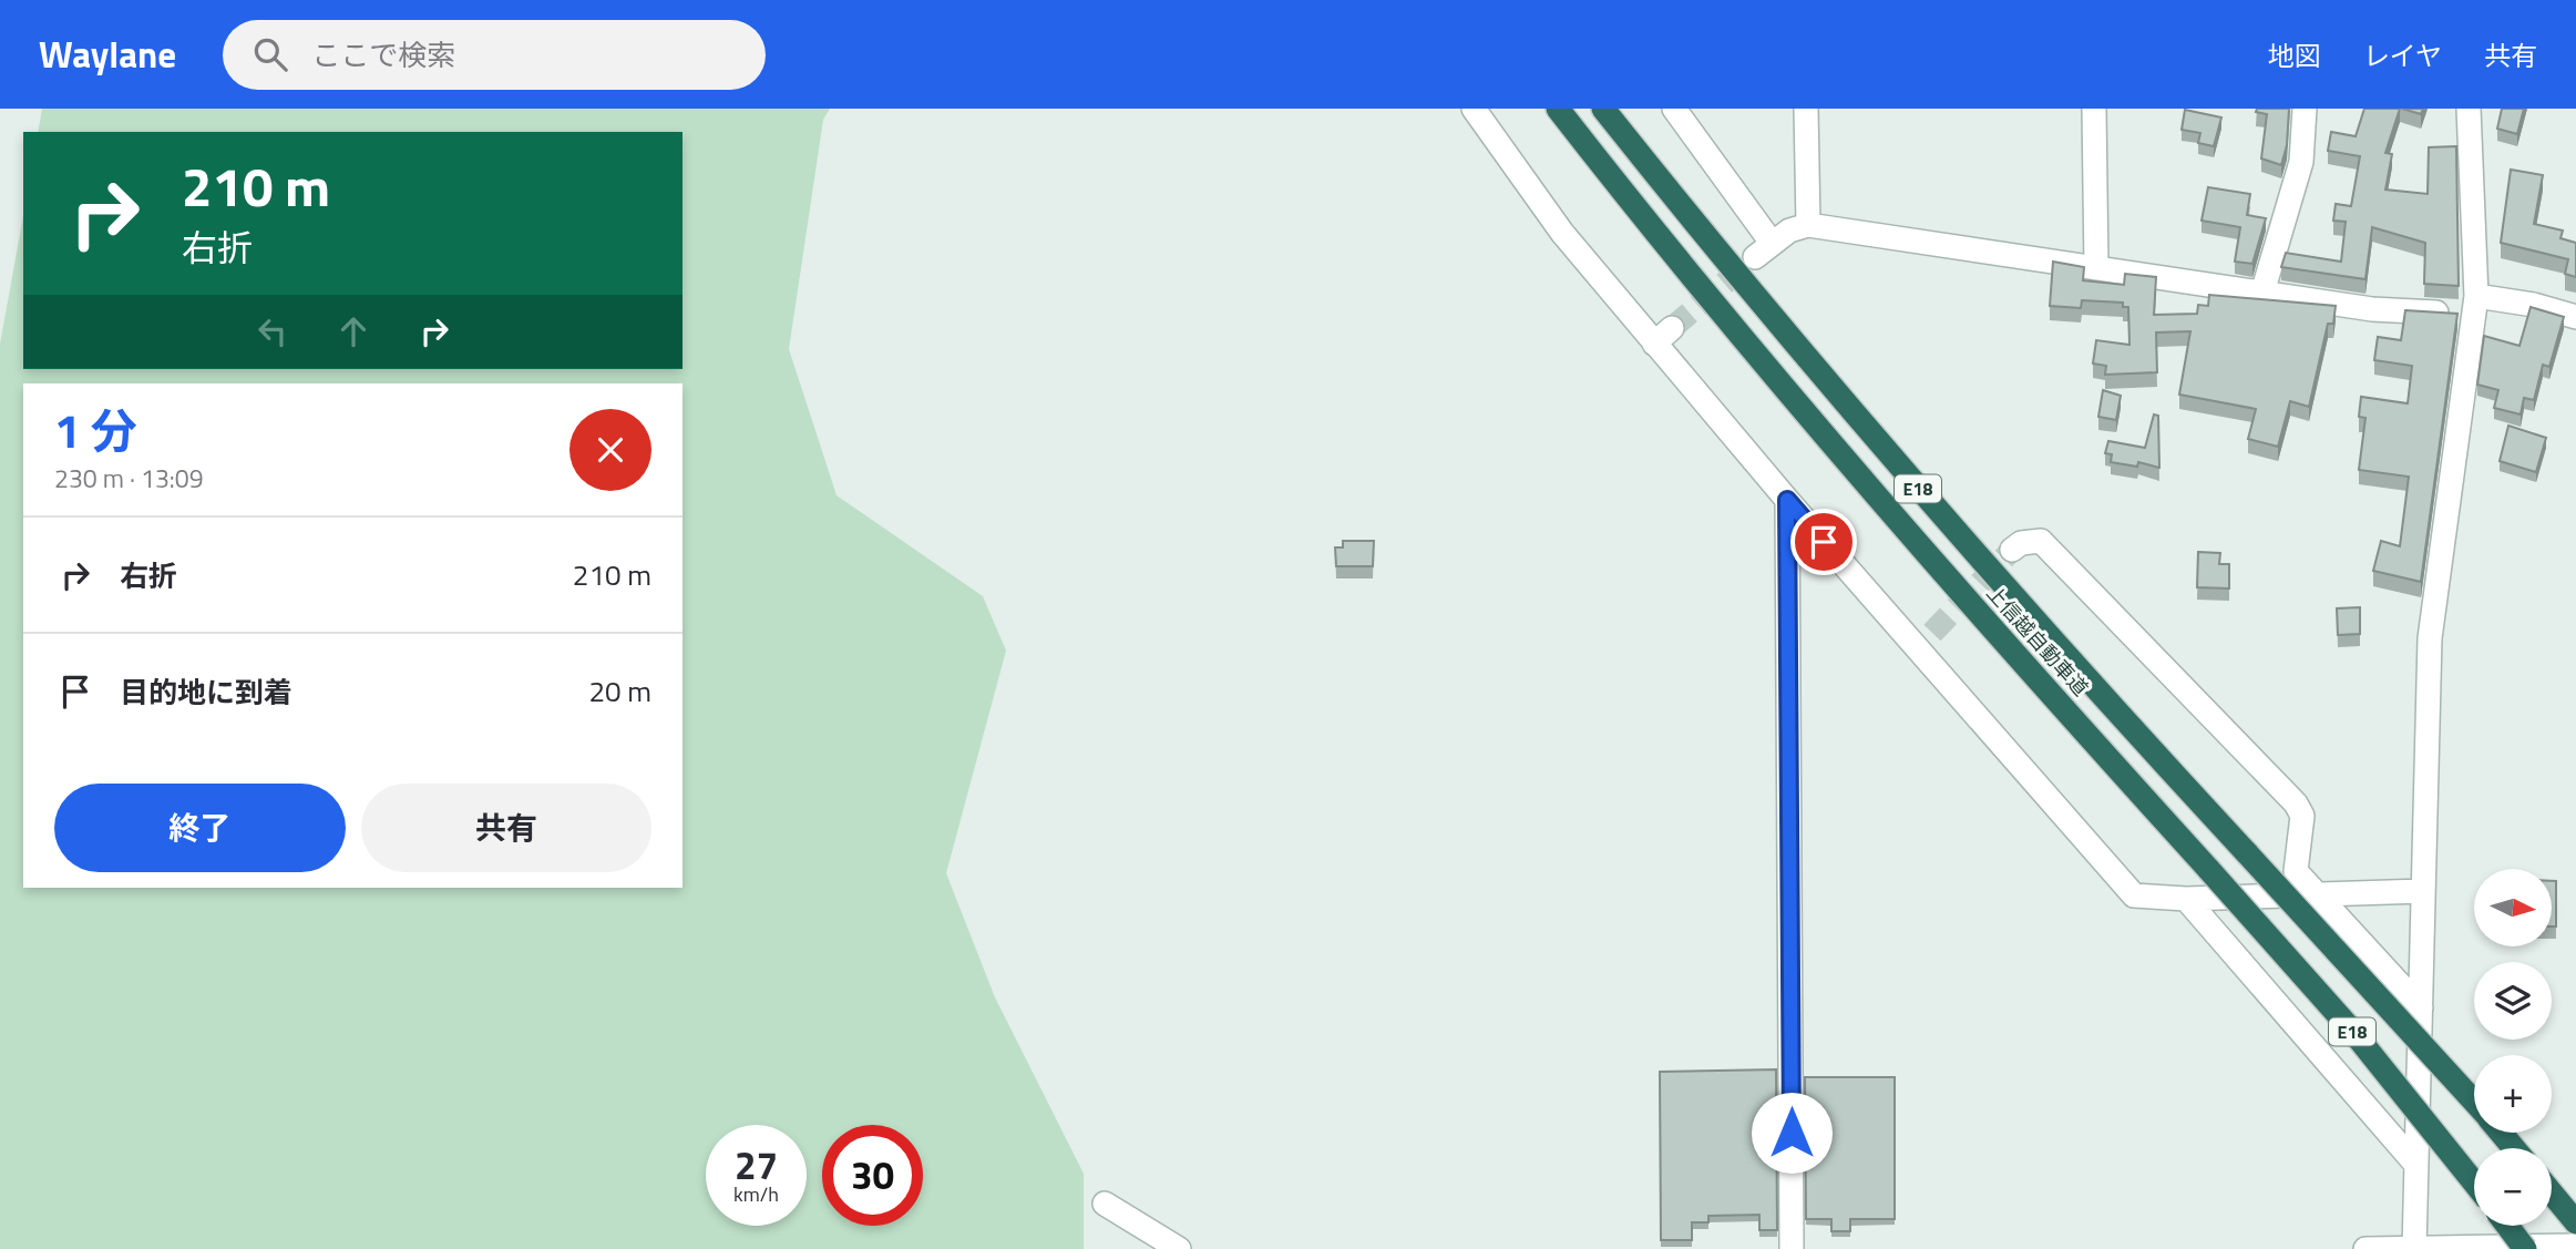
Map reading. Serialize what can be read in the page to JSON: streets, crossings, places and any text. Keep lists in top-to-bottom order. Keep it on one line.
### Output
{"streets":{"highway":["E18","上信越自動車道"]},"north":"right","page":{"header":"Waylane","search":"ここで検索","nav":["地図","レイヤ","共有"],"turn":["210 m","右折"],"heading":["1 分","230 m · 13:09"],"list":[{"name":"右折","value":"210 m"},{"name":"目的地に到着","value":"20 m"}],"buttons":["終了","共有"],"map_buttons":["+","−"],"speed":"27 km/h","limit":"30"}}
